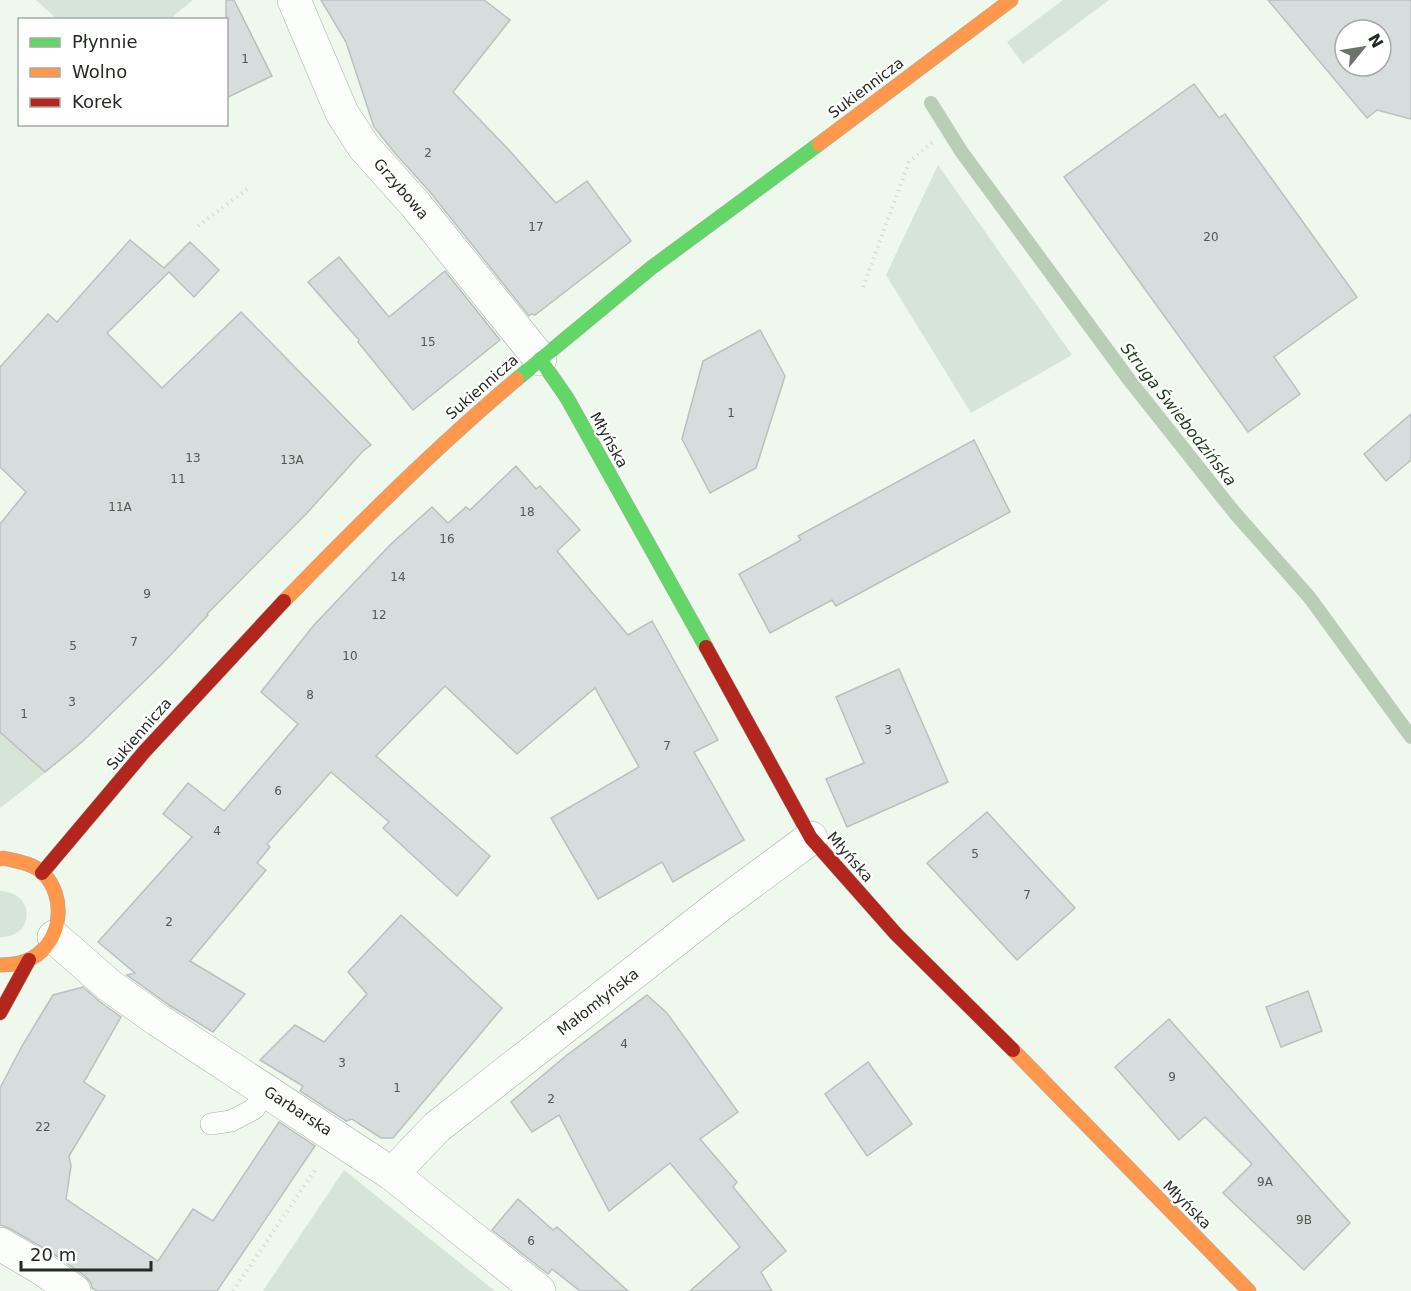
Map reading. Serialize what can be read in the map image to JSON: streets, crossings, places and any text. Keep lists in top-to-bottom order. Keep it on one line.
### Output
{"streets":{"street":["Sukiennicza","Grzybowa","Młyńska","Małomłyńska","Garbarska"]},"crossings":[["Sukiennicza","Grzybowa"],["Sukiennicza","Młyńska"],["Grzybowa","Młyńska"],["Młyńska","Małomłyńska"],["Małomłyńska","Garbarska"]],"water":["Struga Świebodzińska"],"house_numbers":["1","2","17","20","15","1","13","13A","11","11A","18","16","14","9","12","7","5","10","8","3","1","3","7","6","4","5","7","2","4","3","9","1","2","22","9A","9B","6"],"legend":["Płynnie","Wolno","Korek"],"scale_bar":"20 m","north":"top right"}
